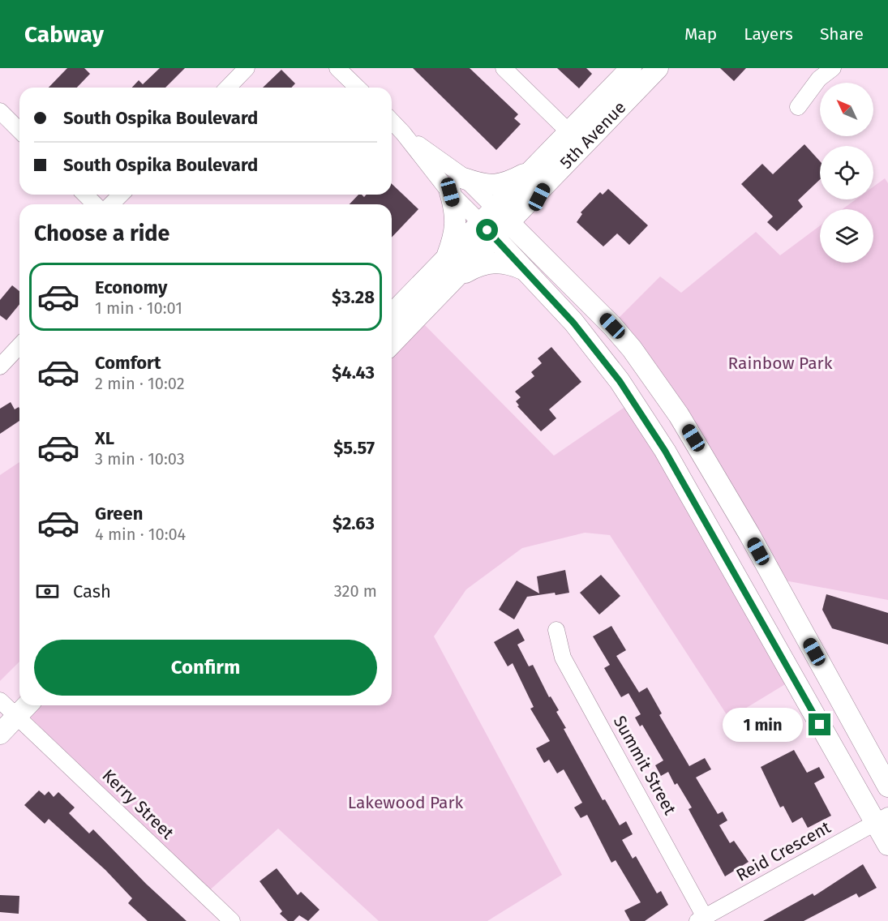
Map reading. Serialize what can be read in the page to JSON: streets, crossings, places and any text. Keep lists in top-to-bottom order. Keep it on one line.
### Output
{"streets":{"main road":["5th Avenue"],"street":["Summit Street","Kerry Street","Reid Crescent"]},"crossings":[["Summit Street","Reid Crescent"]],"parks":["Rainbow Park","Lakewood Park"],"north":"top left","page":{"header":"Cabway","nav":["Map","Layers","Share"],"banner":["South Ospika Boulevard","South Ospika Boulevard"],"heading":"Choose a ride","list":[{"name":"Economy","note":"1 min · 10:01","value":"$3.28"},{"name":"Comfort","note":"2 min · 10:02","value":"$4.43"},{"name":"XL","note":"3 min · 10:03","value":"$5.57"},{"name":"Green","note":"4 min · 10:04","value":"$2.63"}],"pay":["Cash","320 m"],"buttons":"Confirm","bubble":"1 min"}}
